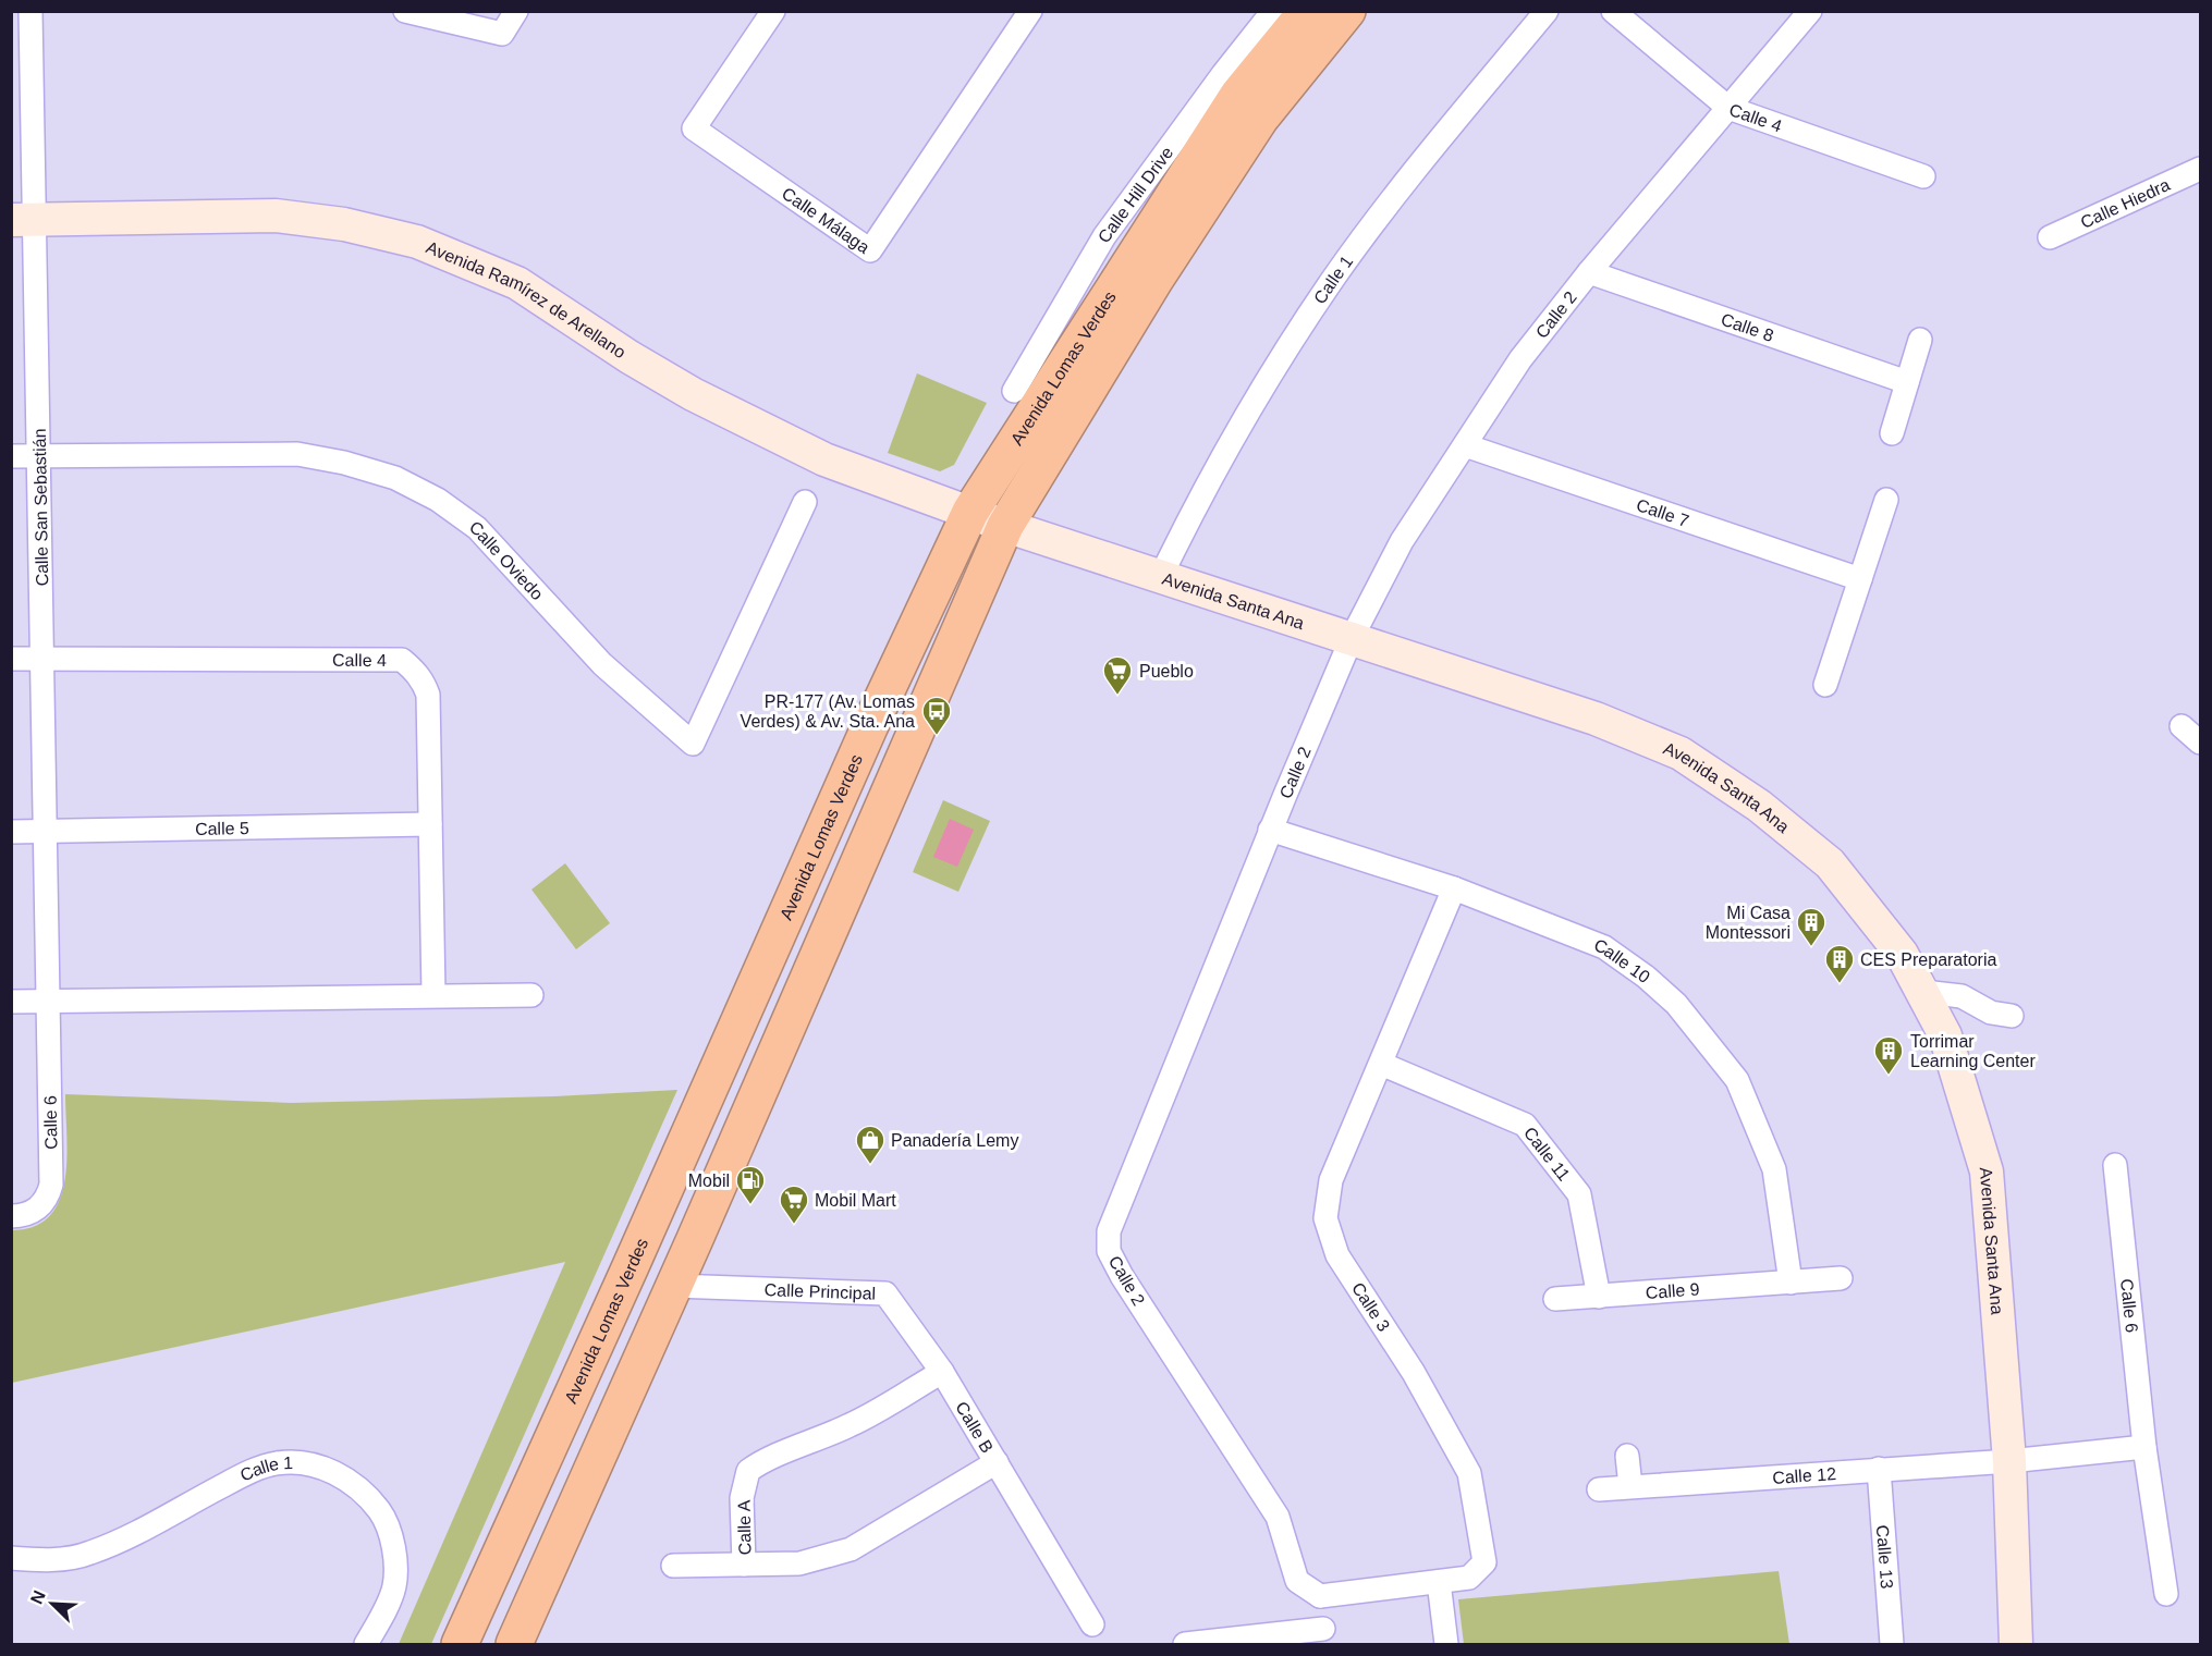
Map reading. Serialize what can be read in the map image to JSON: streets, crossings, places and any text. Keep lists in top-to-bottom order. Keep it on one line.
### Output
{"streets":{"highway":["Avenida Lomas Verdes"],"street":["Calle 4","Calle Hill Drive","Calle Hiedra","Calle Málaga","Calle 1","Avenida Ramírez de Arellano","Calle 2","Calle 8","Calle San Sebastián","Calle 7","Calle Oviedo","Avenida Santa Ana","Calle 5","Calle 10","Calle 6","Calle 11","Calle Principal","Calle 9","Calle 3","Calle B","Calle 12","Calle A","Calle 13"]},"crossings":[["Calle 4","Calle 2"],["Calle 4","Calle San Sebastián"],["Calle 4","Calle 5"],["Calle 1","Avenida Santa Ana"],["Avenida Ramírez de Arellano","Avenida Lomas Verdes"],["Avenida Ramírez de Arellano","Calle San Sebastián"],["Avenida Ramírez de Arellano","Avenida Santa Ana"],["Calle 2","Calle 8"],["Calle 2","Calle 7"],["Calle 2","Avenida Santa Ana"],["Calle 2","Calle 10"],["Calle 2","Calle 3"],["Avenida Lomas Verdes","Avenida Santa Ana"],["Avenida Lomas Verdes","Calle Principal"],["Calle San Sebastián","Calle Oviedo"],["Calle San Sebastián","Calle 5"],["Calle San Sebastián","Calle 6"],["Avenida Santa Ana","Calle 12"],["Calle 10","Calle 9"],["Calle 10","Calle 3"],["Calle 6","Calle 12"],["Calle 11","Calle 9"],["Calle 11","Calle 3"],["Calle Principal","Calle B"],["Calle Principal","Calle A"],["Calle B","Calle A"],["Calle 12","Calle 13"]],"places":{"supermarket":["Pueblo","Mobil Mart"],"bus stop":["PR-177 (Av. Lomas Verdes) & Av. Sta. Ana"],"building":["Mi Casa Montessori","CES Preparatoria","Torrimar Learning Center"],"shop":["Panadería Lemy"],"fuel station":["Mobil"]},"north":"top left"}
